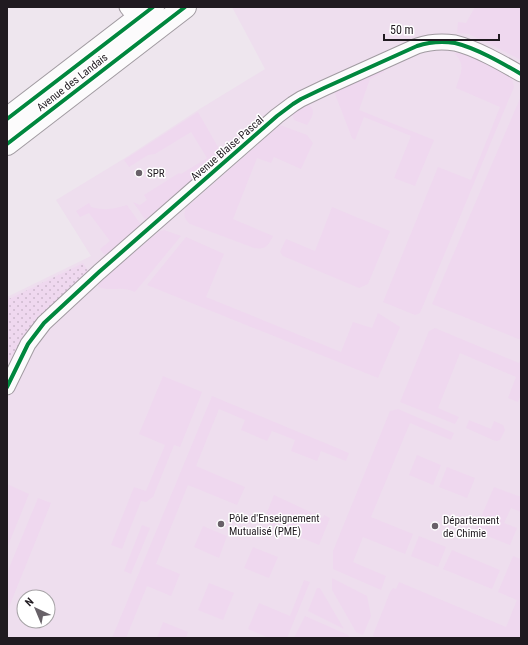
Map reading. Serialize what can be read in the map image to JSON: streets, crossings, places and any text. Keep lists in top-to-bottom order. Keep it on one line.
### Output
{"streets":{"main road":["Avenue des Landais"],"street":["Avenue Blaise Pascal"]},"places":["SPR","Pôle d'Enseignement Mutualisé (PME)","Département de Chimie"],"scale_bar":"50 m","north":"top left"}
